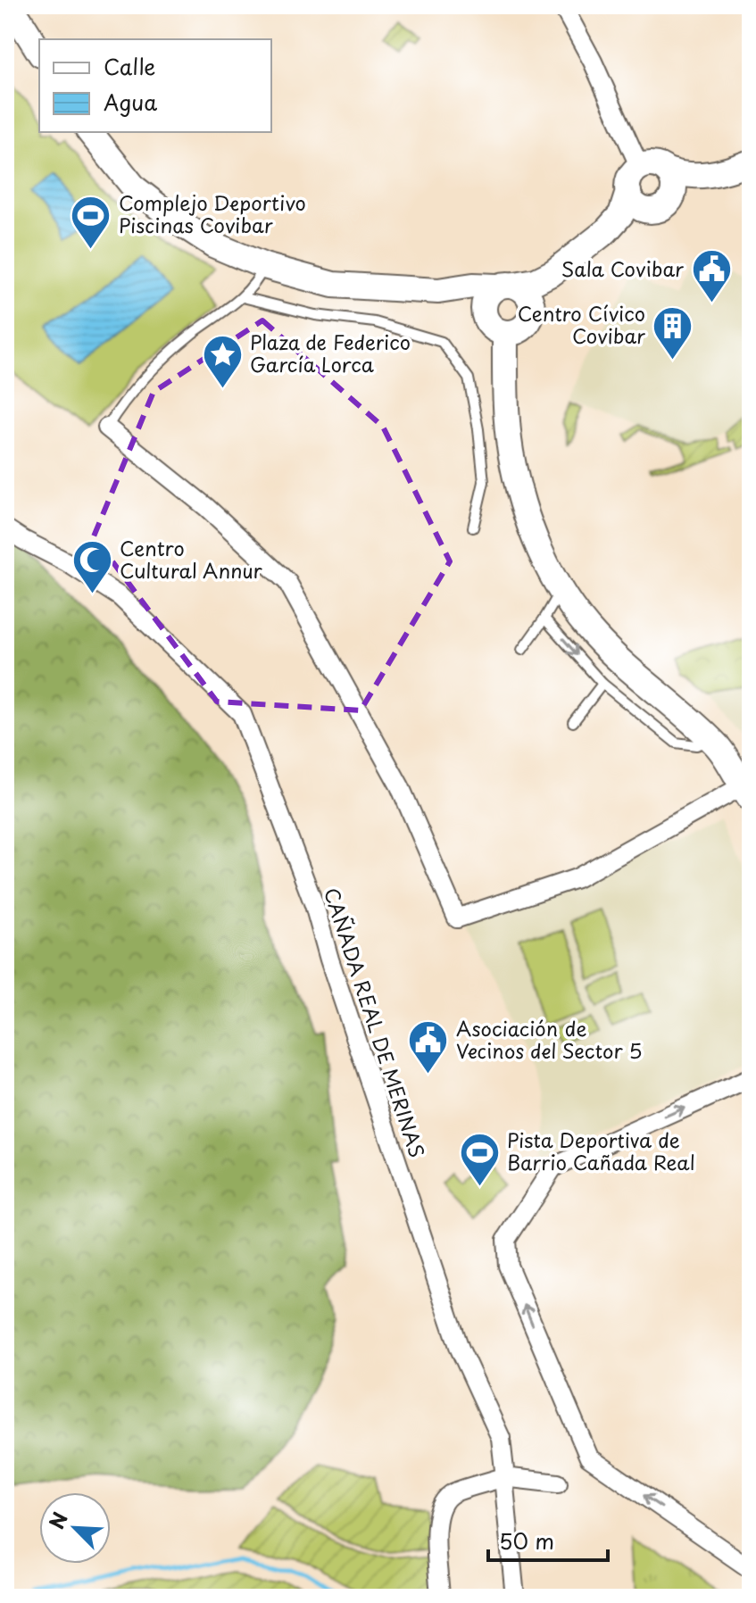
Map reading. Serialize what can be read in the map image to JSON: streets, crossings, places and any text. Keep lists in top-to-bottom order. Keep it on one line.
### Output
{"streets":{"street":["CAÑADA REAL DE MERINAS"]},"places":{"sports":["Complejo Deportivo Piscinas Covibar","Pista Deportiva de Barrio Cañada Real"],"public building":["Sala Covibar","Asociación de Vecinos del Sector 5"],"building":["Centro Cívico Covibar"],"place":["Plaza de Federico García Lorca"],"mosque":["Centro Cultural Annur"]},"legend":["Calle","Agua"],"scale_bar":"50 m","north":"top left"}
